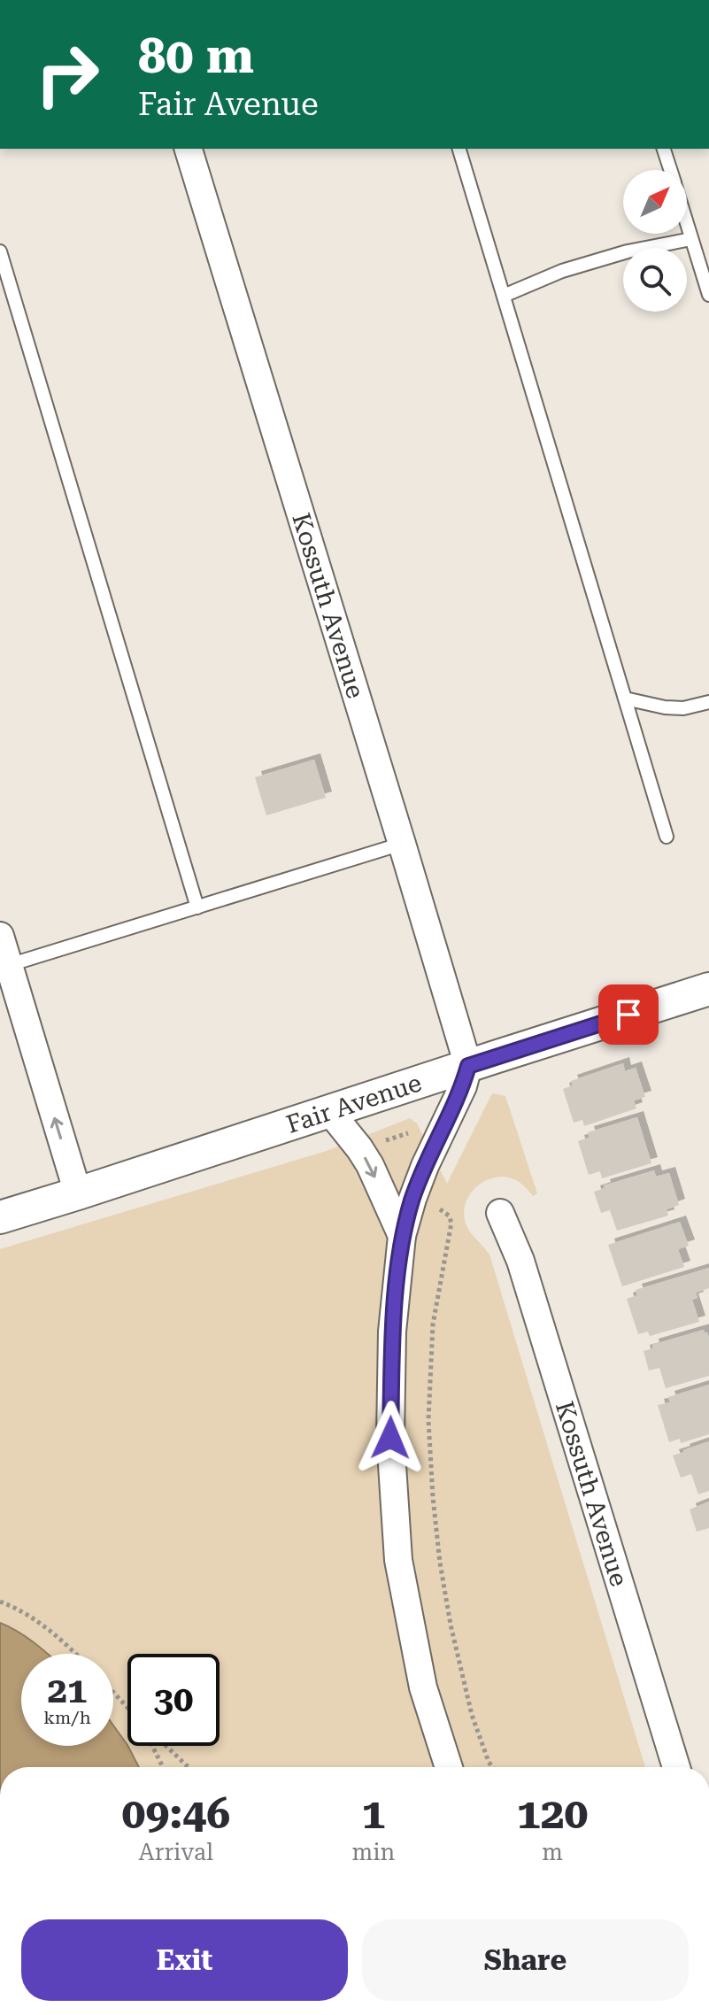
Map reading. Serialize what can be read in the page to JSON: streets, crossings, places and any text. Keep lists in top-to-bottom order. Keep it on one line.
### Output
{"streets":{"street":["Kossuth Avenue","Fair Avenue"]},"crossings":[["Kossuth Avenue","Fair Avenue"]],"north":"top right","page":{"turn":["80 m","Fair Avenue"],"speed":"21 km/h","limit":"30","eta":["09:46","Arrival","1","min","120","m"],"buttons":["Exit","Share"]}}
